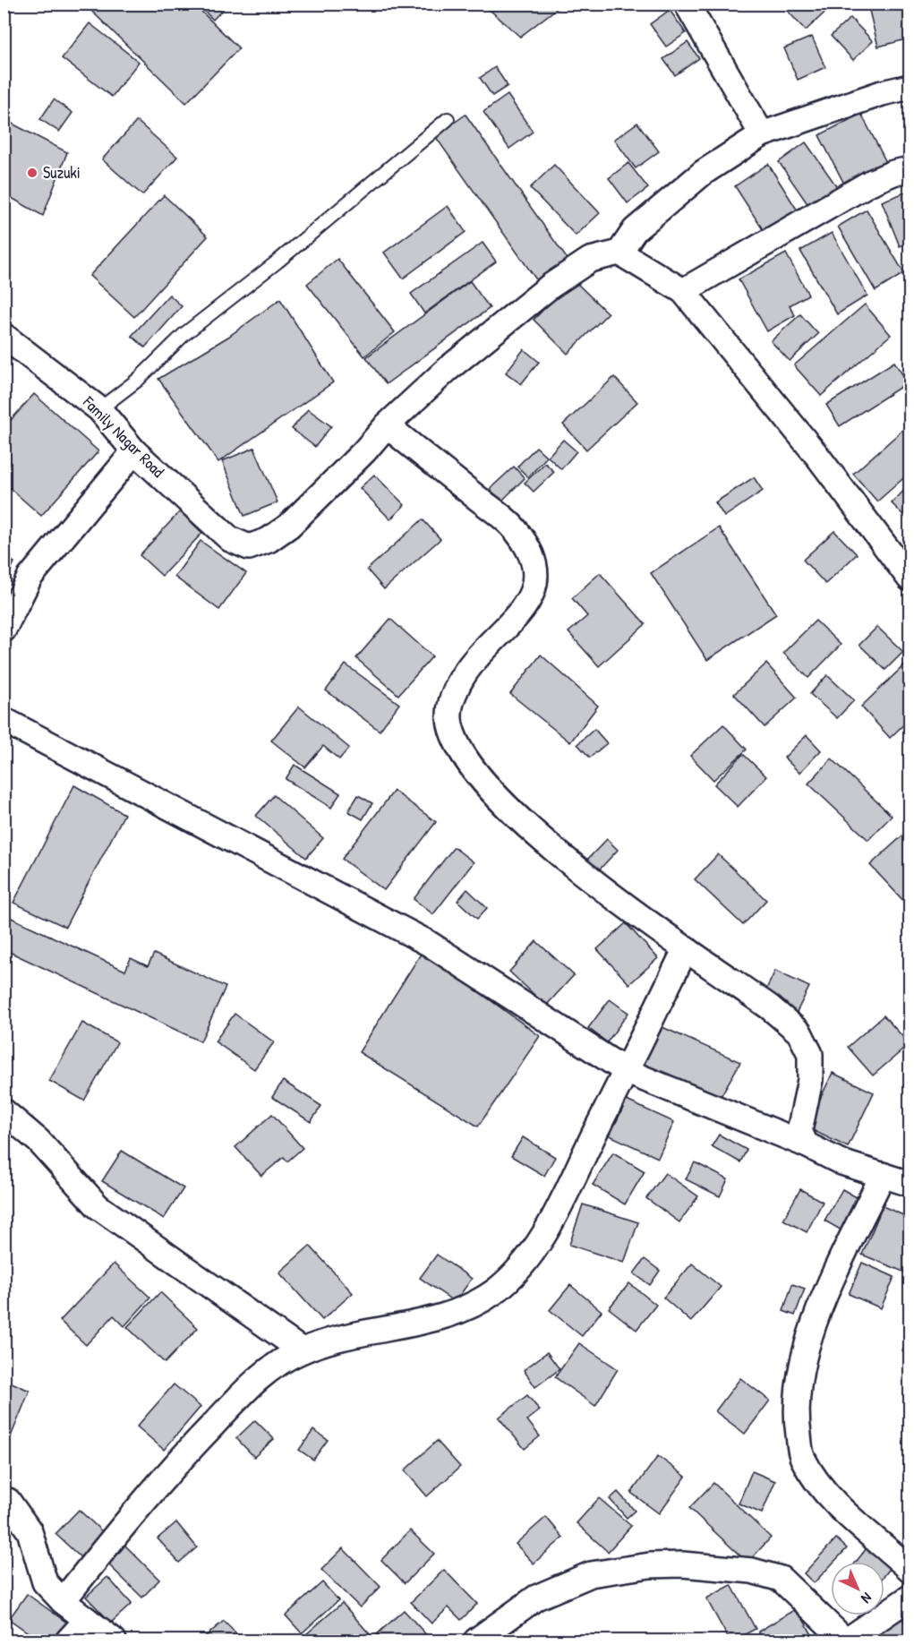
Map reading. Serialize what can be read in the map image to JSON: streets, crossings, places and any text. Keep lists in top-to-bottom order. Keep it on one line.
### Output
{"streets":{"street":["Family Nagar Road"]},"places":["Suzuki"],"north":"bottom right"}
